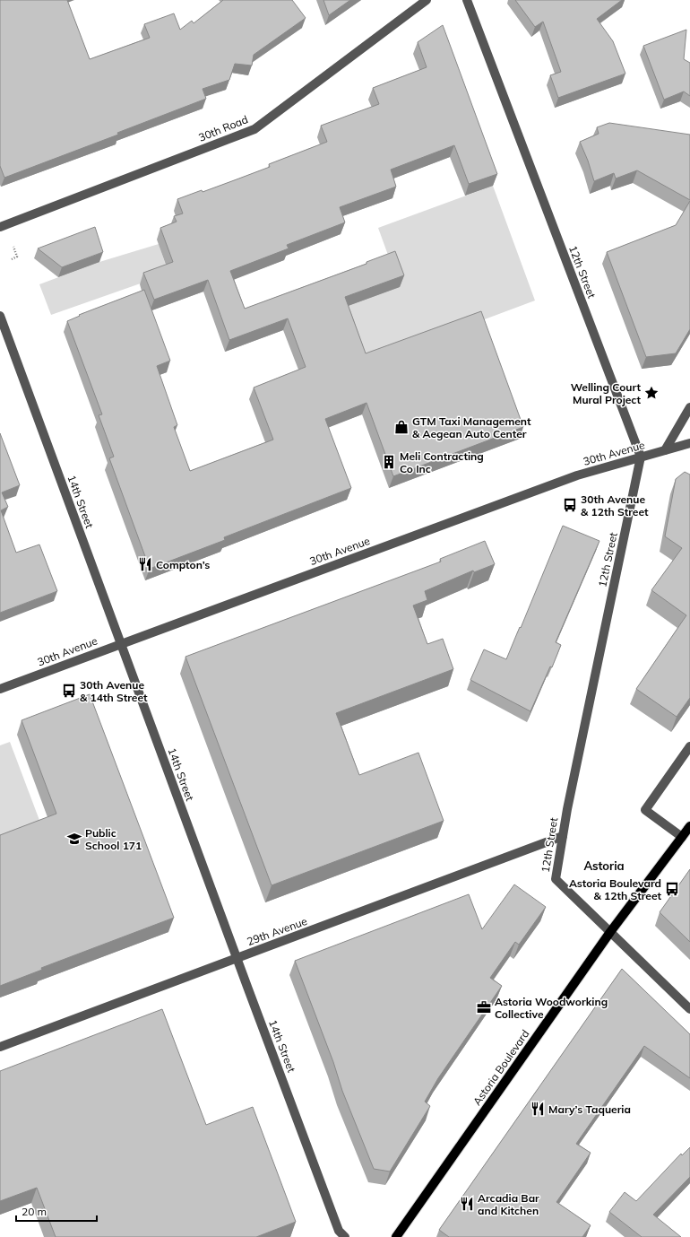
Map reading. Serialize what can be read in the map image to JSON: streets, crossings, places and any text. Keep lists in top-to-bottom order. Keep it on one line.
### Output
{"streets":{"main road":["Astoria Boulevard"],"street":["30th Road","12th Street","30th Avenue","14th Street","29th Avenue"]},"crossings":[["12th Street","30th Avenue"],["12th Street","29th Avenue"],["12th Street","Astoria Boulevard"],["30th Avenue","14th Street"],["14th Street","29th Avenue"]],"districts":["Astoria"],"places":{"place":["Welling Court Mural Project"],"shop":["GTM Taxi Management & Aegean Auto Center"],"building":["Meli Contracting Co Inc"],"bus stop":["30th Avenue & 12th Street","30th Avenue & 14th Street","Astoria Boulevard & 12th Street"],"restaurant":["Compton’s","Mary’s Taqueria","Arcadia Bar and Kitchen"],"school or university":["Public School 171"],"office":["Astoria Woodworking Collective"]},"scale_bar":"20 m"}
